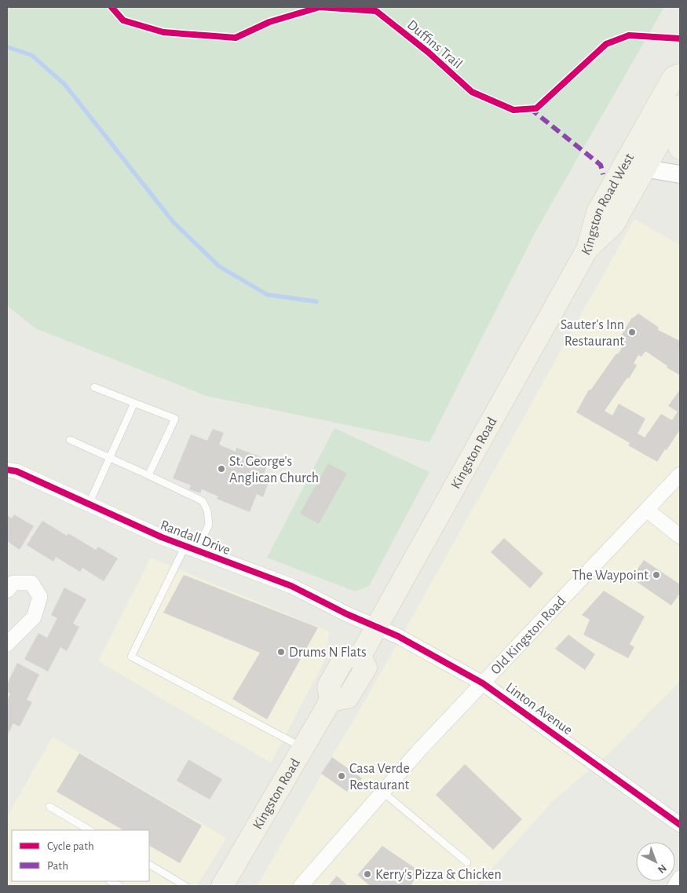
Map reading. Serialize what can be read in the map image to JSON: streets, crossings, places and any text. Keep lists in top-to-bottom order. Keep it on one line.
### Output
{"streets":{"main road":["Kingston Road West","Kingston Road"],"street":["Randall Drive","Old Kingston Road","Linton Avenue"],"cycle path":["Duffins Trail"]},"crossings":[["Kingston Road West","Kingston Road"],["Kingston Road","Randall Drive"],["Kingston Road","Linton Avenue"],["Randall Drive","Linton Avenue"],["Old Kingston Road","Linton Avenue"]],"places":["Sauter's Inn Restaurant","St. George's Anglican Church","The Waypoint","Drums N Flats","Casa Verde Restaurant","Kerry's Pizza & Chicken"],"legend":["Cycle path","Path"],"north":"bottom right"}
